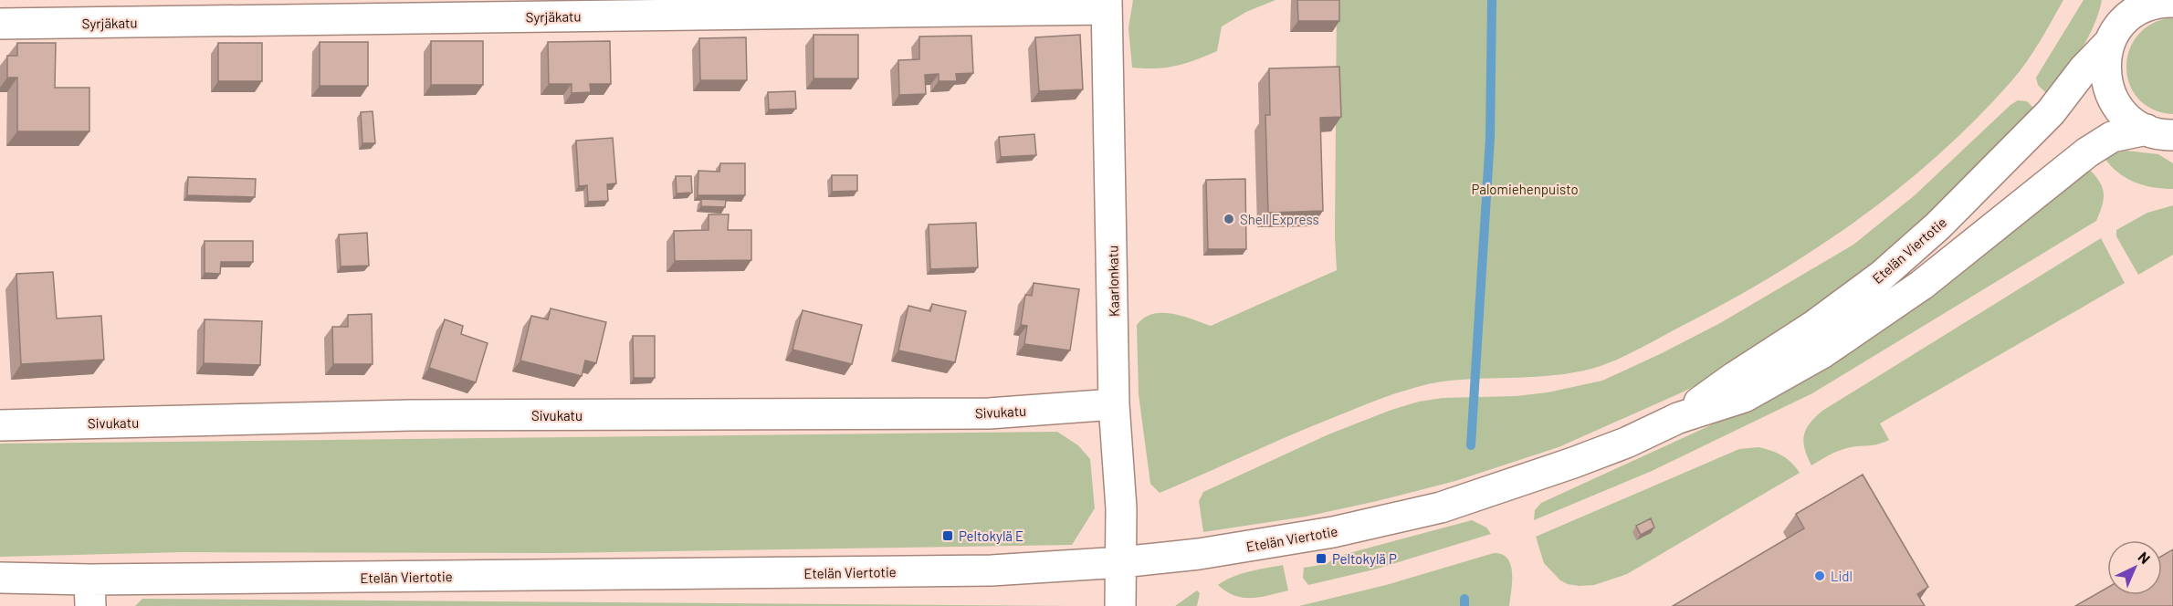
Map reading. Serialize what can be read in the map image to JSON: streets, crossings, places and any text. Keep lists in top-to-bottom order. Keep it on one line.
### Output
{"streets":{"street":["Syrjäkatu","Etelän Viertotie","Kaarlonkatu","Sivukatu"]},"crossings":[["Syrjäkatu","Kaarlonkatu"],["Etelän Viertotie","Kaarlonkatu"],["Kaarlonkatu","Sivukatu"]],"parks":["Palomiehenpuisto"],"places":{"other":["Shell Express","Lidl"],"transit":["Peltokylä E","Peltokylä P"]},"north":"top right"}
